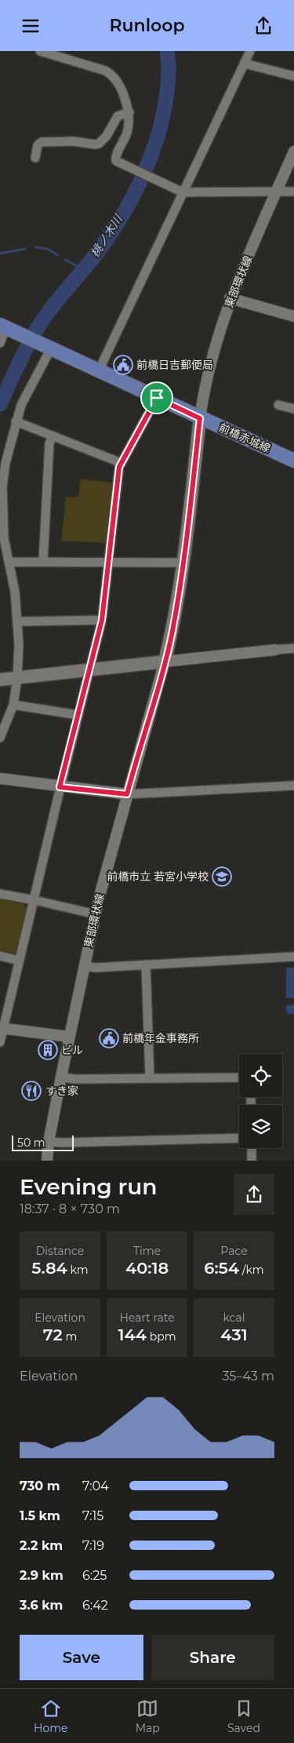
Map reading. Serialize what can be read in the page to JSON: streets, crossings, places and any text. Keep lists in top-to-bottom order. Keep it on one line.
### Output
{"streets":{"main road":["前橋赤城線"],"street":["東部環状線"]},"crossings":[["東部環状線","前橋赤城線"]],"water":["桃ノ木川"],"places":{"public building":["前橋日吉郵便局","前橋年金事務所"],"school or university":["前橋市立 若宮小学校"],"building":["ビル"],"restaurant":["すき家"]},"scale_bar":"50 m","page":{"header":"Runloop","scale":"50 m","heading":["Evening run","18:37 · 8 × 730 m"],"stats":[["Distance","5.84 km"],["Time","40:18"],["Pace","6:54 /km"],["Elevation","72 m"],["Heart rate","144 bpm"],["kcal","431"]],"chart":["Elevation","35–43 m"],"list":[{"name":"730 m","note":"7:04"},{"name":"1.5 km","note":"7:15"},{"name":"2.2 km","note":"7:19"},{"name":"2.9 km","note":"6:25"},{"name":"3.6 km","note":"6:42"}],"buttons":["Save","Share"],"tabs":["Home","Map","Saved"]}}
